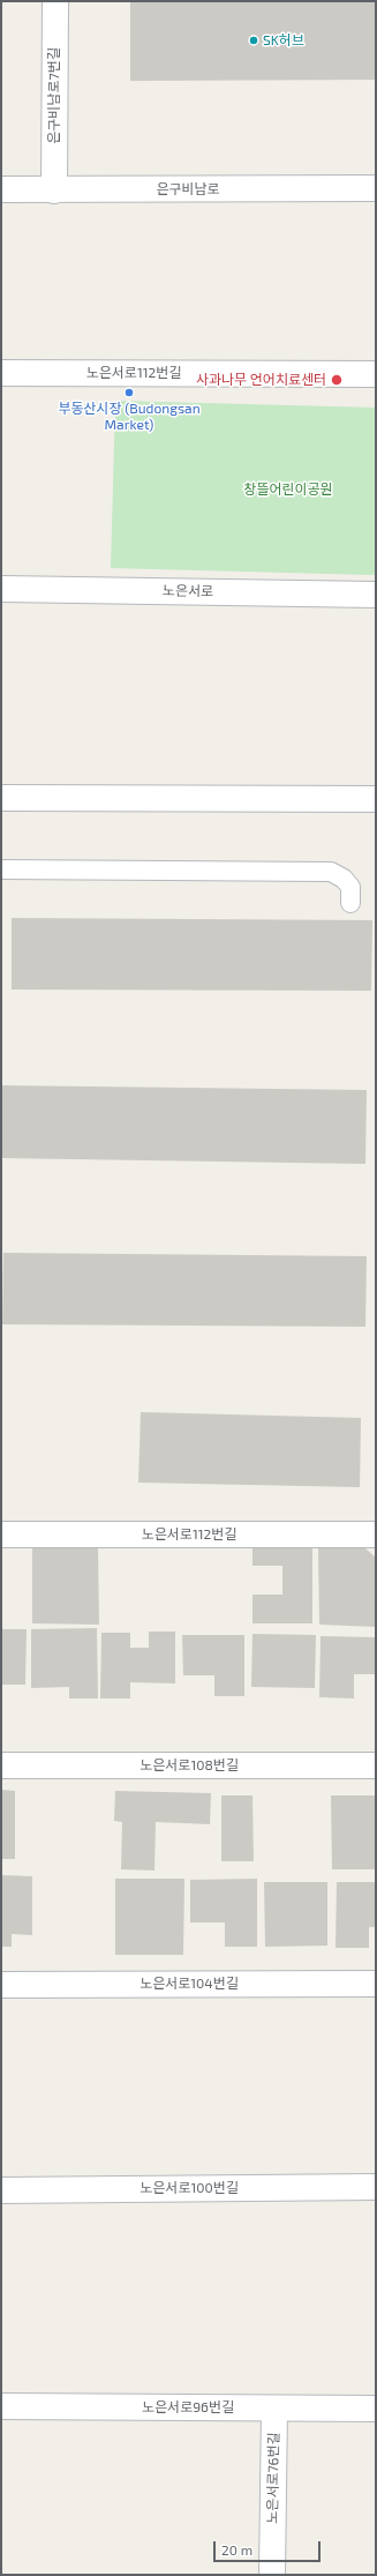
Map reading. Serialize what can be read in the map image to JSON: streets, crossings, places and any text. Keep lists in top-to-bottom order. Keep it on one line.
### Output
{"streets":{"street":["은구비남로7번길","은구비남로","노은서로112번길","노은서로","노은서로108번길","노은서로104번길","노은서로100번길","노은서로96번길","노은서로76번길"]},"crossings":[["은구비남로7번길","은구비남로"],["노은서로96번길","노은서로76번길"]],"parks":["창뜰어린이공원"],"places":["SK허브","사과나무 언어치료센터","부동산시장 (Budongsan Market)"],"scale_bar":"20 m"}
